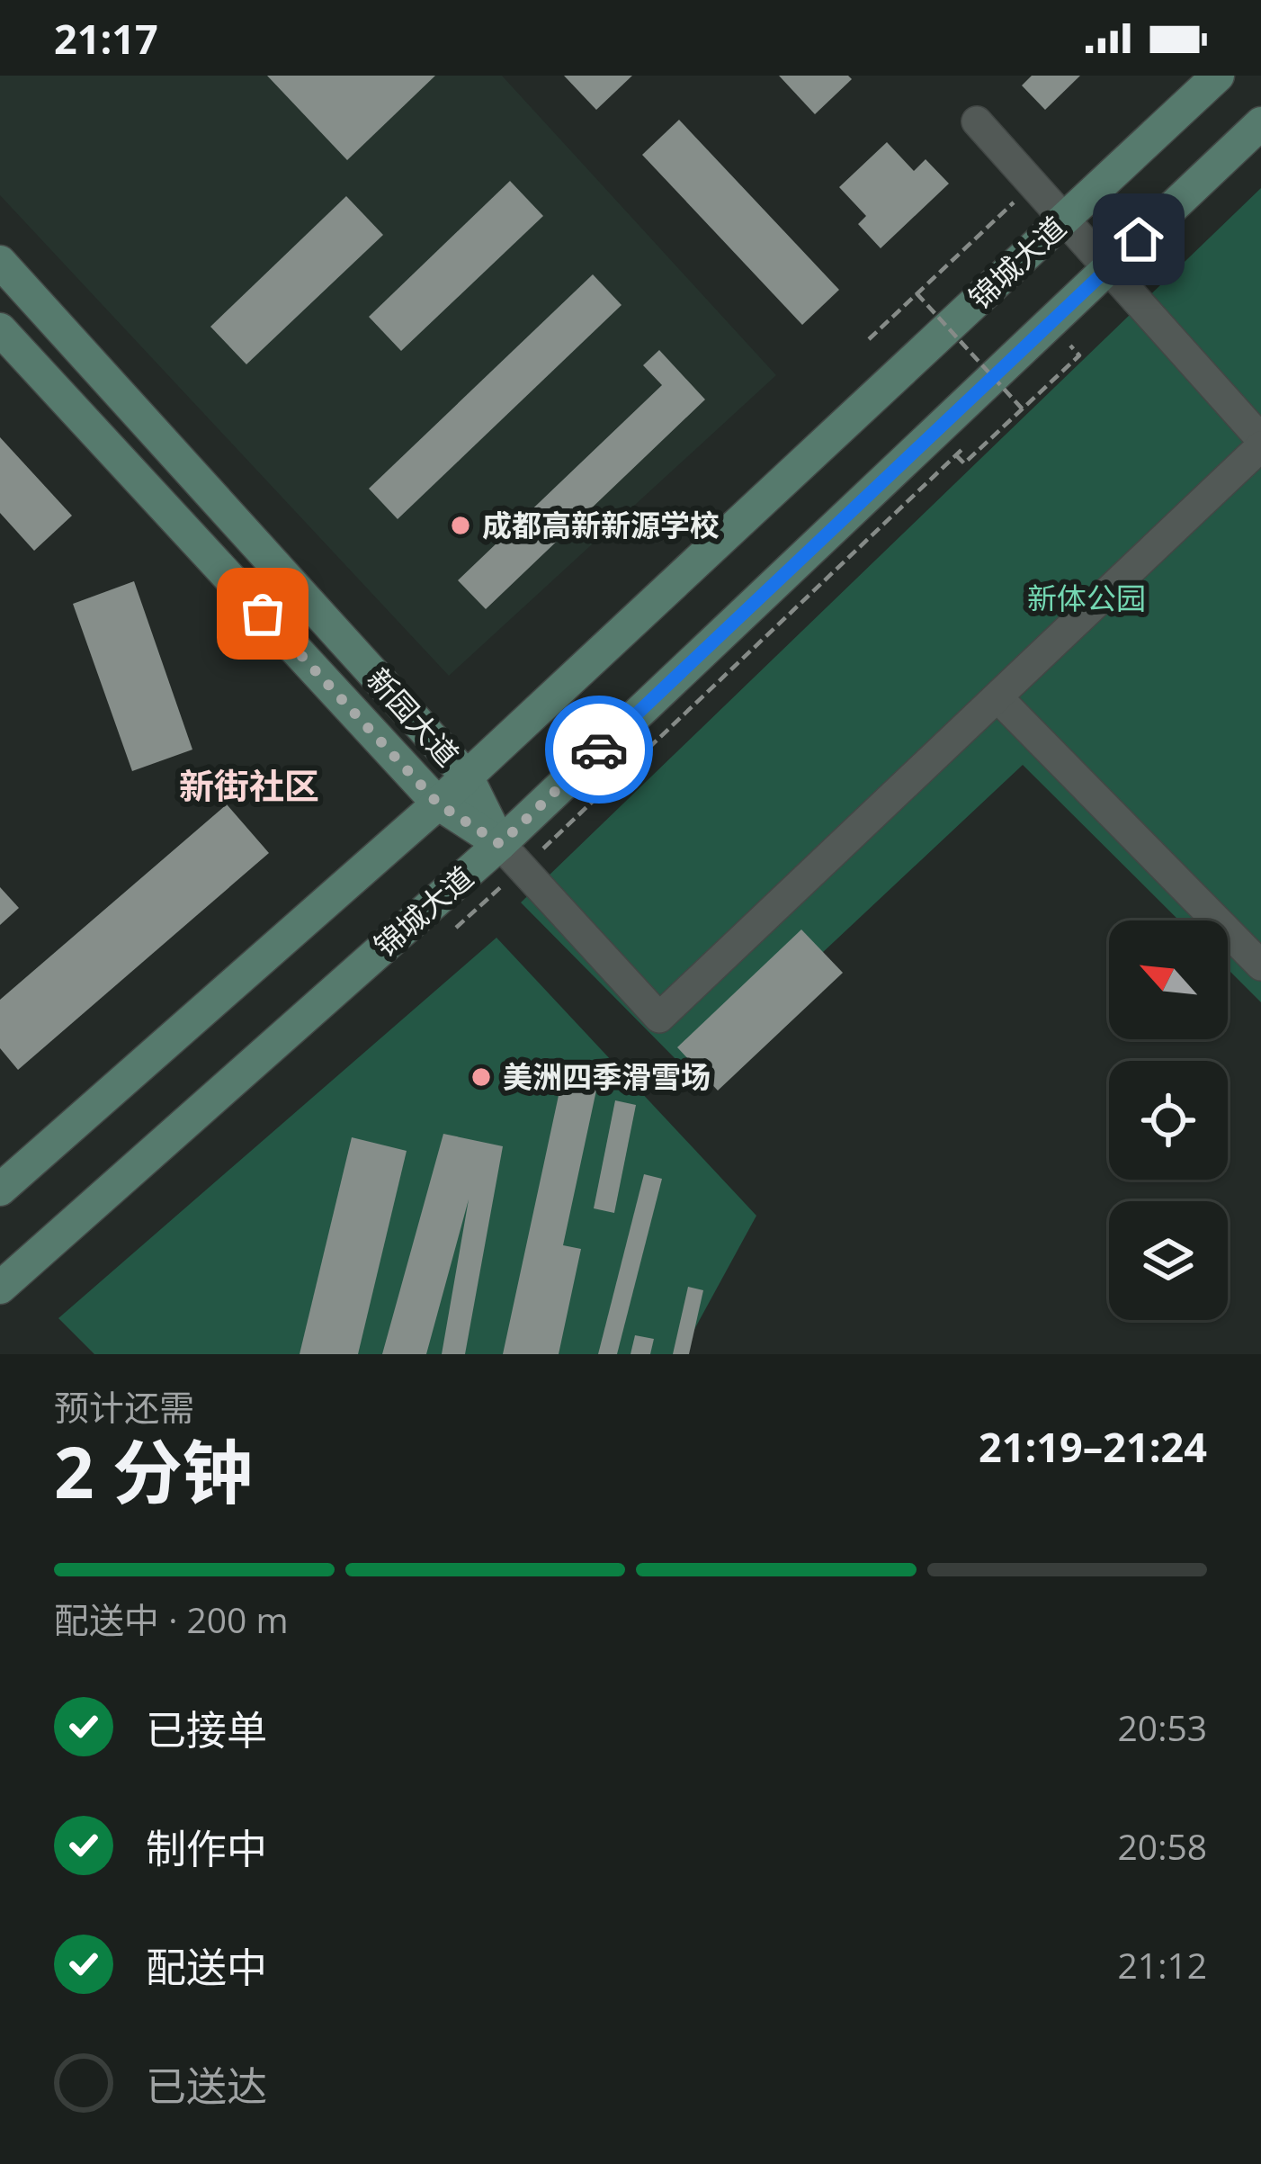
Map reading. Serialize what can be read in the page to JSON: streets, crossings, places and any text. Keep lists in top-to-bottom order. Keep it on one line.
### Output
{"streets":{"main road":["锦城大道","新园大道"]},"crossings":[["锦城大道","新园大道"]],"districts":["新街社区"],"parks":["新体公园"],"places":["成都高新新源学校","美洲四季滑雪场"],"north":"top left","page":{"status":"21:17","heading":["2 分钟","预计还需","21:19–21:24"],"bar":"配送中 · 200 m","list":[["已接单","20:53"],["制作中","20:58"],["配送中","21:12"],"已送达"]}}
